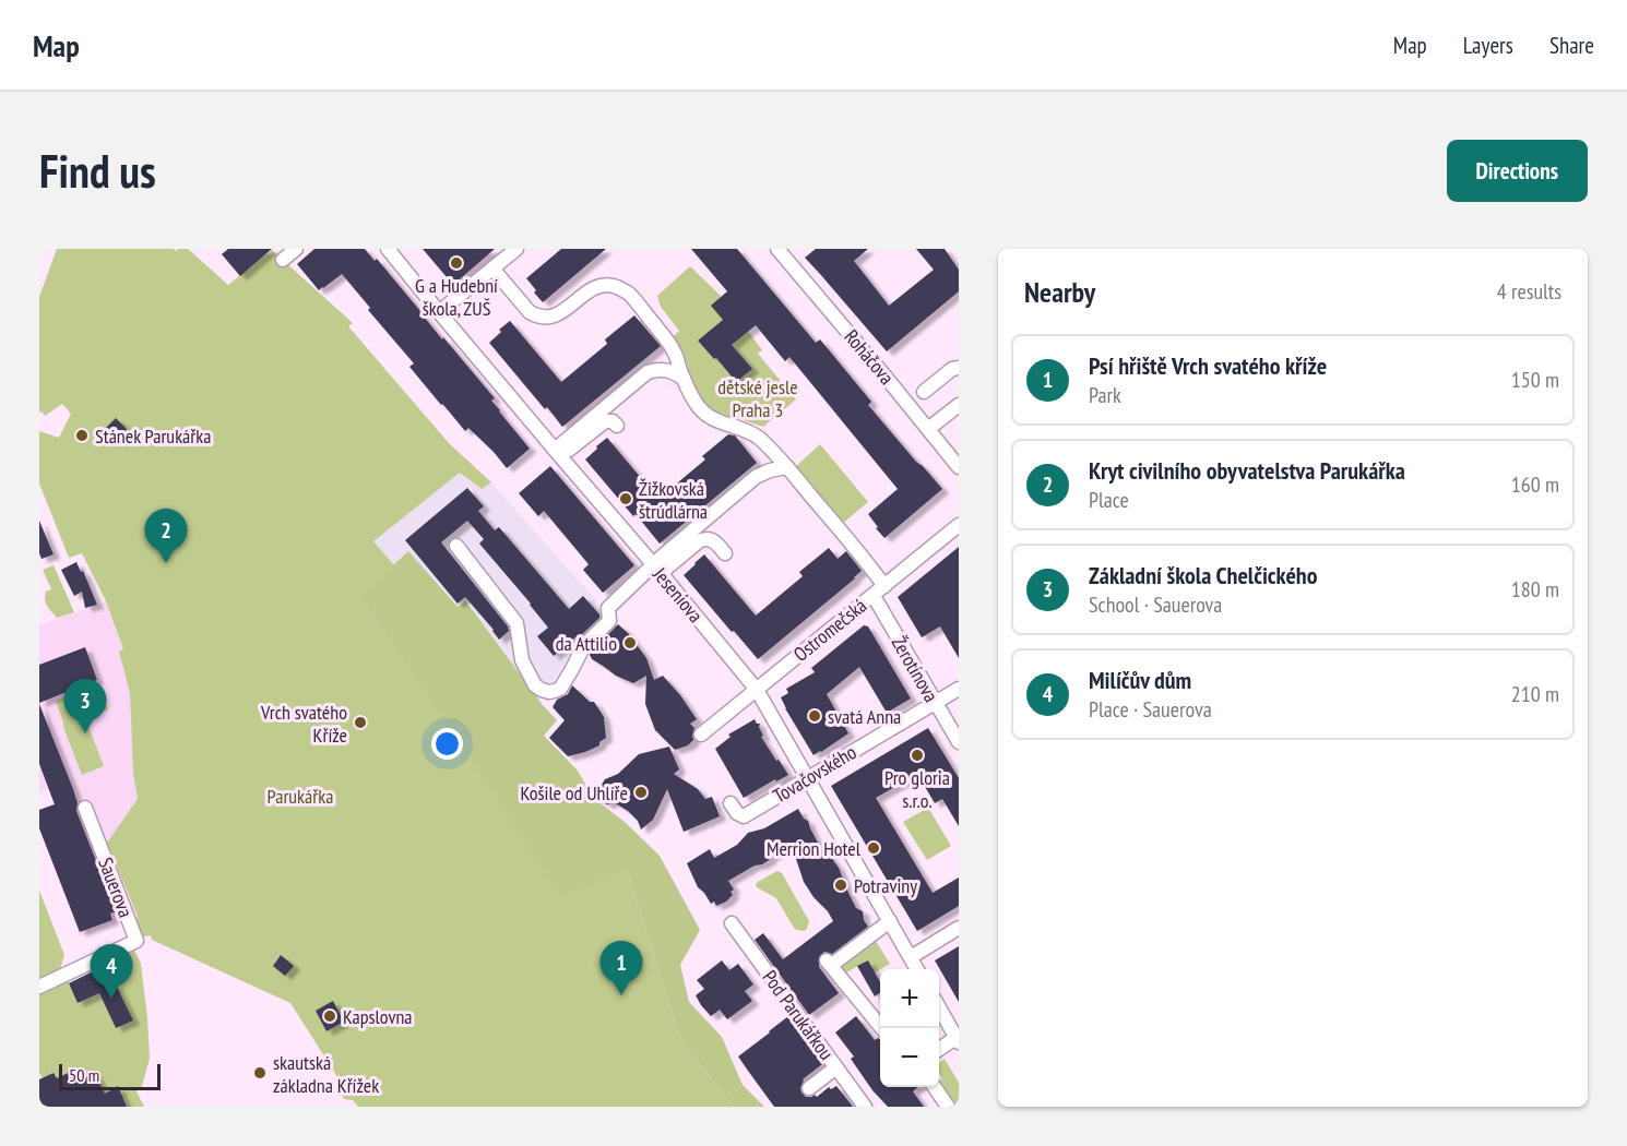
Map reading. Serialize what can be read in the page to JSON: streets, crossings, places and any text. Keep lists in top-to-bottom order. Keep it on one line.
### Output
{"streets":{"street":["Roháčova","Jeseniova","Ostromečská","Žerotínova","Tovačovského","Sauerova","Pod Parukářkou"]},"crossings":[["Jeseniova","Ostromečská"],["Jeseniova","Tovačovského"],["Ostromečská","Žerotínova"],["Žerotínova","Tovačovského"]],"parks":["dětské jesle Praha 3","Parukářka"],"places":["G a Hudební škola, ZUŠ","Stánek Parukářka","Žižkovská štrúdlárna","da Attilio","svatá Anna","Vrch svatého Kříže","Pro gloria s.r.o.","Košile od Uhlíře","Merrion Hotel","Potraviny","Kapslovna","skautská základna Křížek"],"scale_bar":"50 m","page":{"header":"Map","nav":["Map","Layers","Share"],"buttons":"Directions","title":"Find us","heading":["Nearby","4 results"],"list":[{"mark":"1","name":"Psí hřiště Vrch svatého kříže","note":"Park","value":"150 m"},{"mark":"2","name":"Kryt civilního obyvatelstva Parukářka","note":"Place","value":"160 m"},{"mark":"3","name":"Základní škola Chelčického","note":"School · Sauerova","value":"180 m"},{"mark":"4","name":"Milíčův dům","note":"Place · Sauerova","value":"210 m"}],"pins":["2","3","1","4"],"map_buttons":["+","−"],"scale":"50 m"}}
